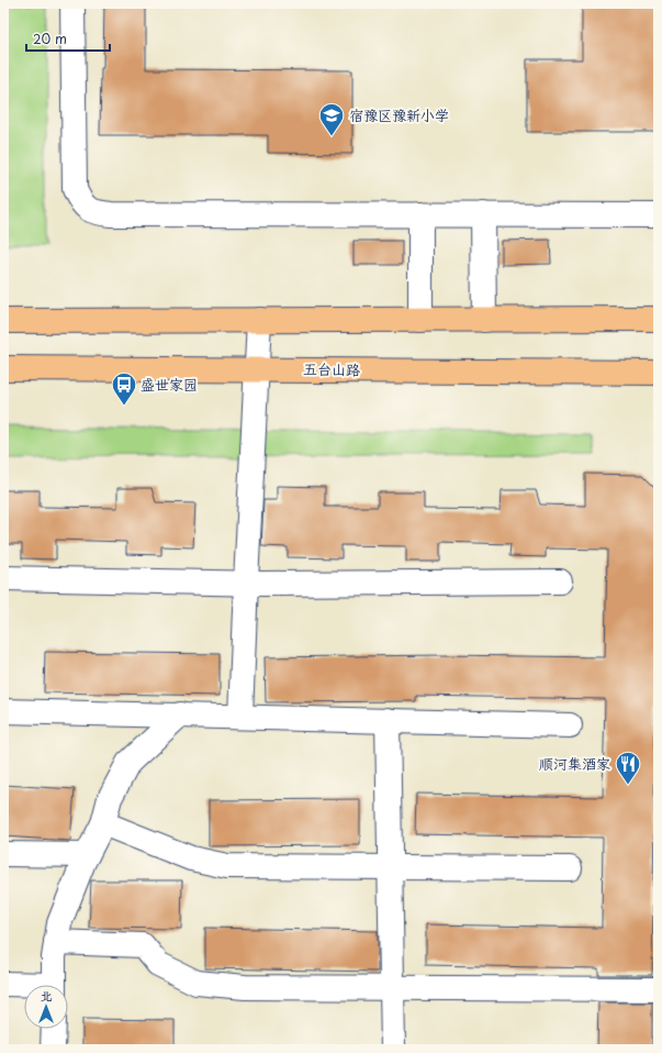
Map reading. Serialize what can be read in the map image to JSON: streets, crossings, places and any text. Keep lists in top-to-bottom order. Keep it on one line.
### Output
{"streets":{"main road":["五台山路"]},"places":{"school or university":["宿豫区豫新小学"],"bus stop":["盛世家园"],"restaurant":["顺河集酒家"]},"scale_bar":"20 m","north":"top"}
